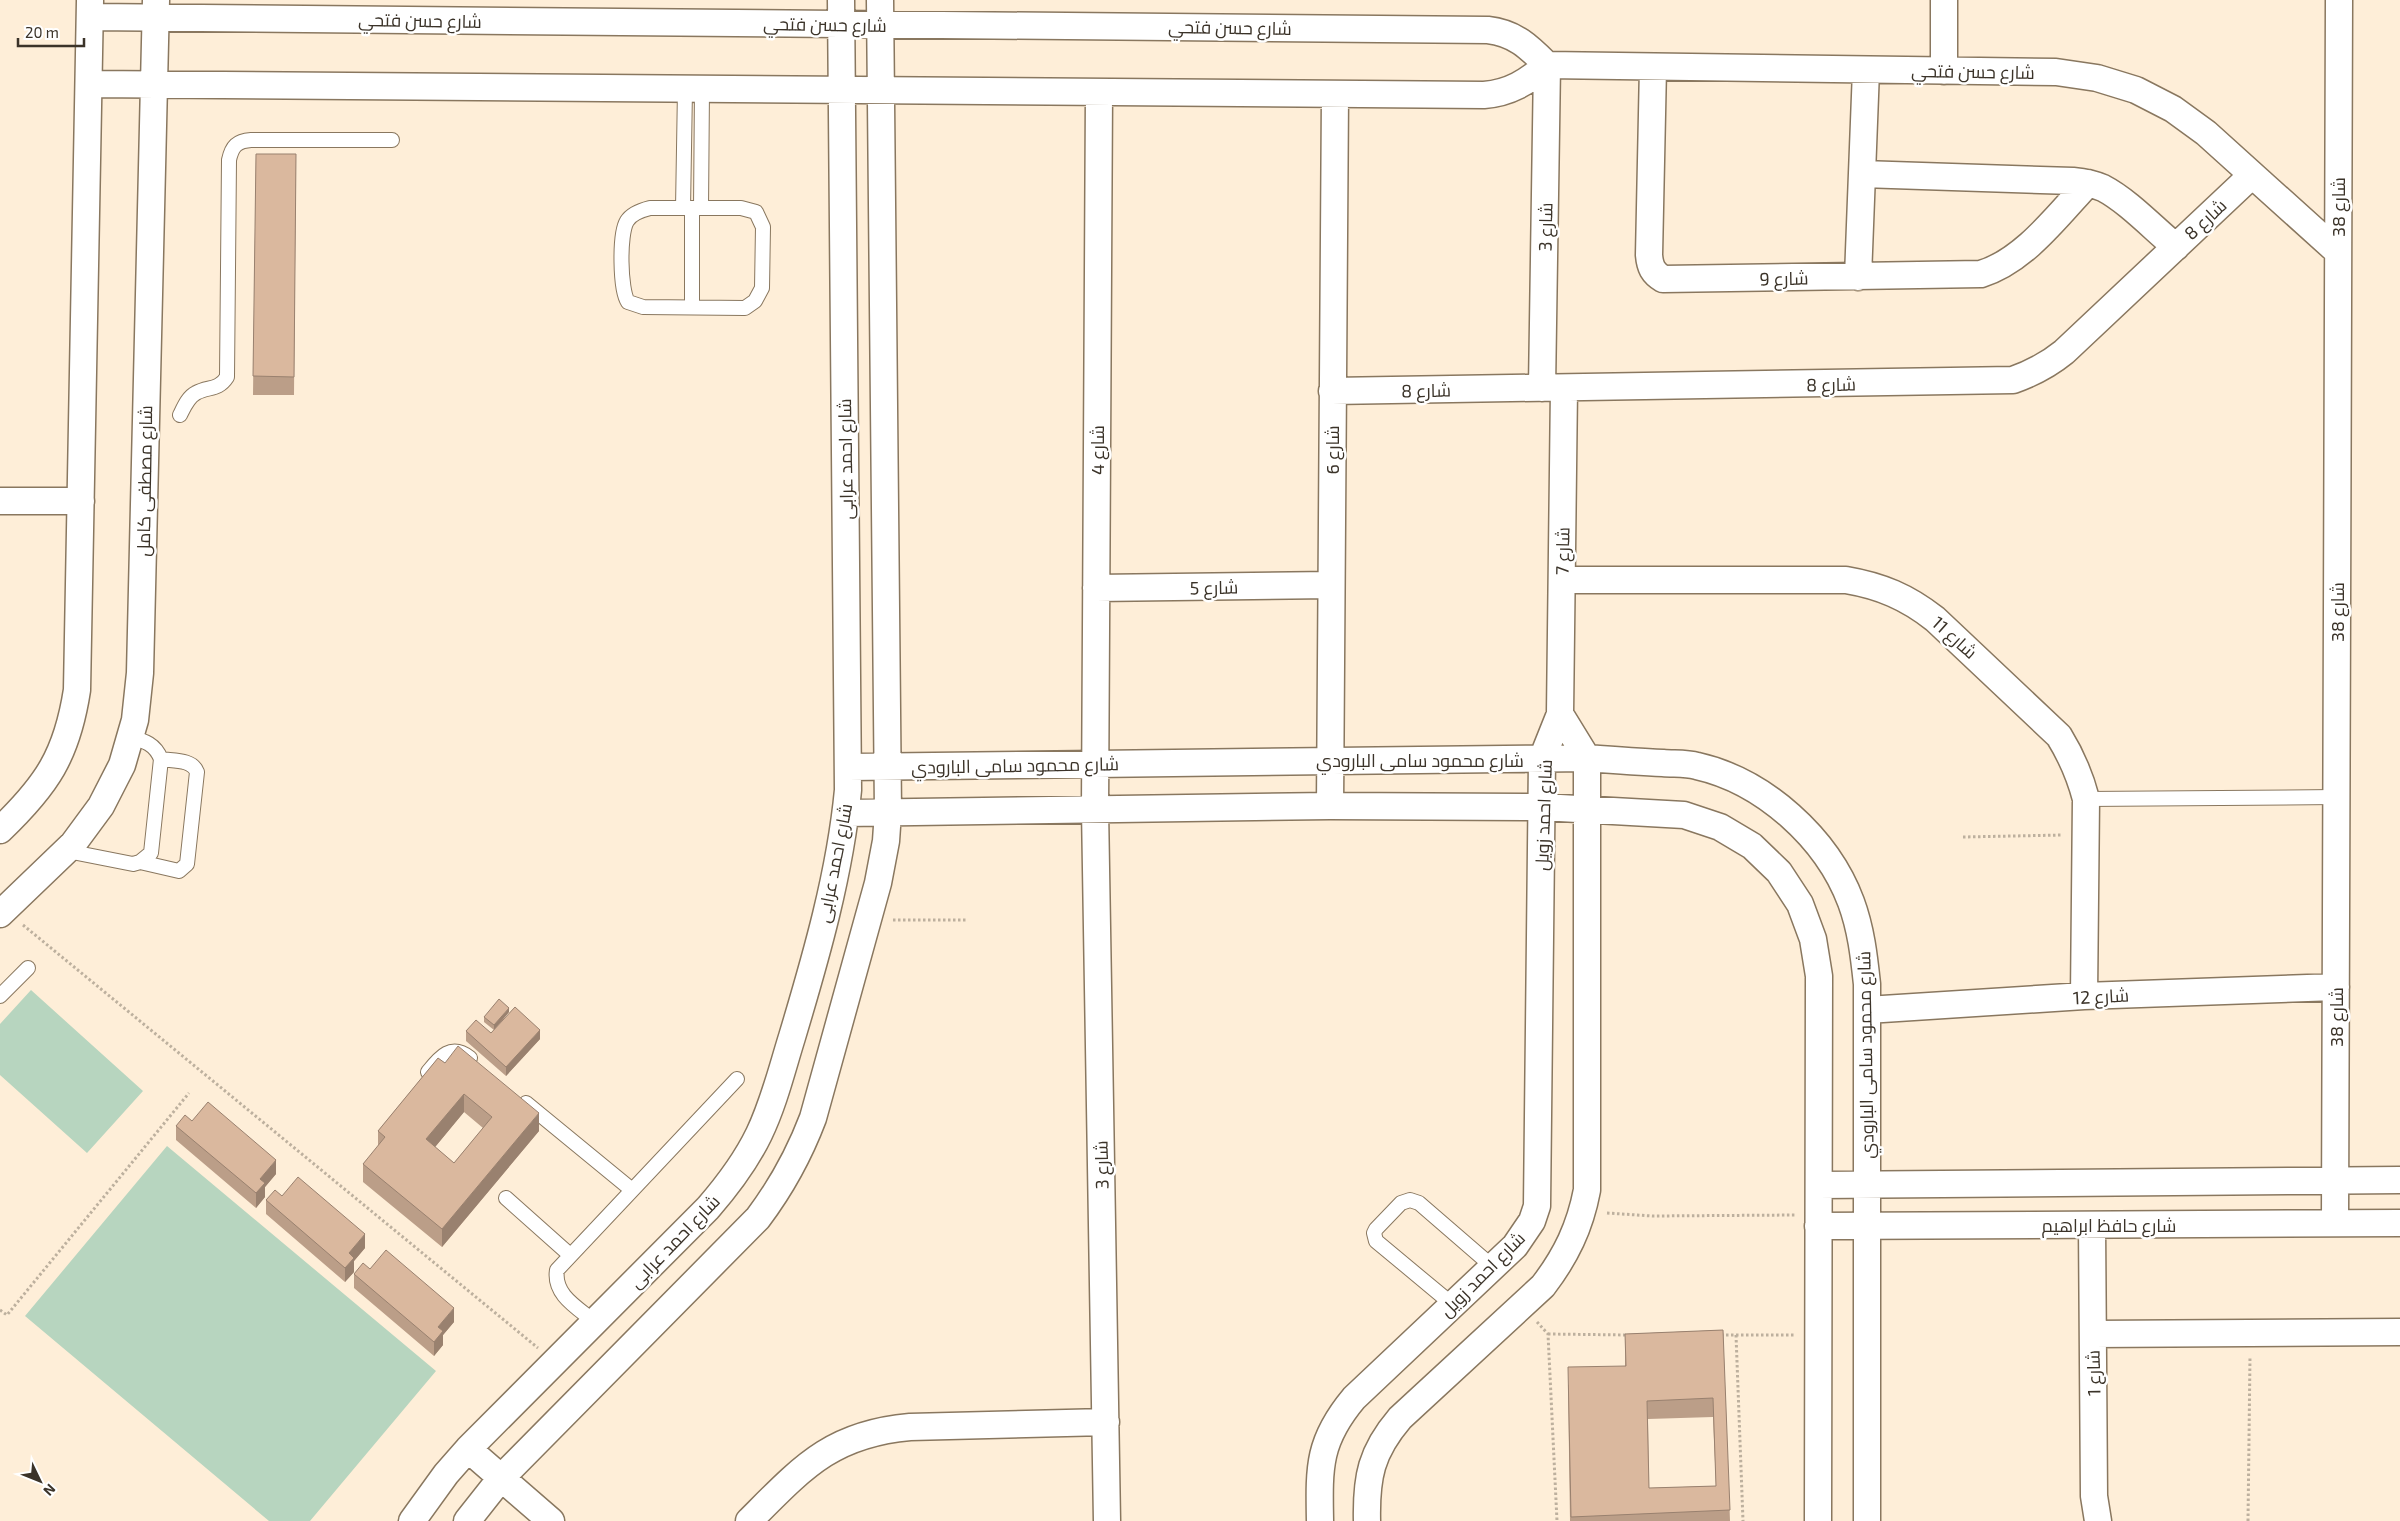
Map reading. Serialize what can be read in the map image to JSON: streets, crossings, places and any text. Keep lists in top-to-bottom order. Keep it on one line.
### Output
{"streets":{"street":["شارع حسن فتحي","شارع 38","شارع 8","شارع 3","شارع 9","شارع 4","شارع 6","شارع احمد عرابى","شارع مصطفى كامل","شارع 7","شارع 5","شارع 11","شارع محمود سامى البارودي","شارع احمد زويل","شارع 12","شارع حافظ ابراهيم","شارع 1"]},"crossings":[["شارع حسن فتحي","شارع 38"],["شارع حسن فتحي","شارع 8"],["شارع حسن فتحي","شارع 3"],["شارع حسن فتحي","شارع 9"],["شارع حسن فتحي","شارع احمد عرابى"],["شارع حسن فتحي","شارع مصطفى كامل"],["شارع 38","شارع 12"],["شارع 38","شارع حافظ ابراهيم"],["شارع 8","شارع 3"],["شارع 8","شارع 6"],["شارع 8","شارع 7"],["شارع 3","شارع 4"],["شارع 3","شارع 7"],["شارع 4","شارع 5"],["شارع 4","شارع محمود سامى البارودي"],["شارع 6","شارع 5"],["شارع 6","شارع محمود سامى البارودي"],["شارع احمد عرابى","شارع محمود سامى البارودي"],["شارع 7","شارع 11"],["شارع 7","شارع احمد زويل"],["شارع 11","شارع 12"],["شارع محمود سامى البارودي","شارع احمد زويل"],["شارع محمود سامى البارودي","شارع 12"],["شارع محمود سامى البارودي","شارع حافظ ابراهيم"],["شارع حافظ ابراهيم","شارع 1"]],"scale_bar":"20 m","north":"bottom right"}
